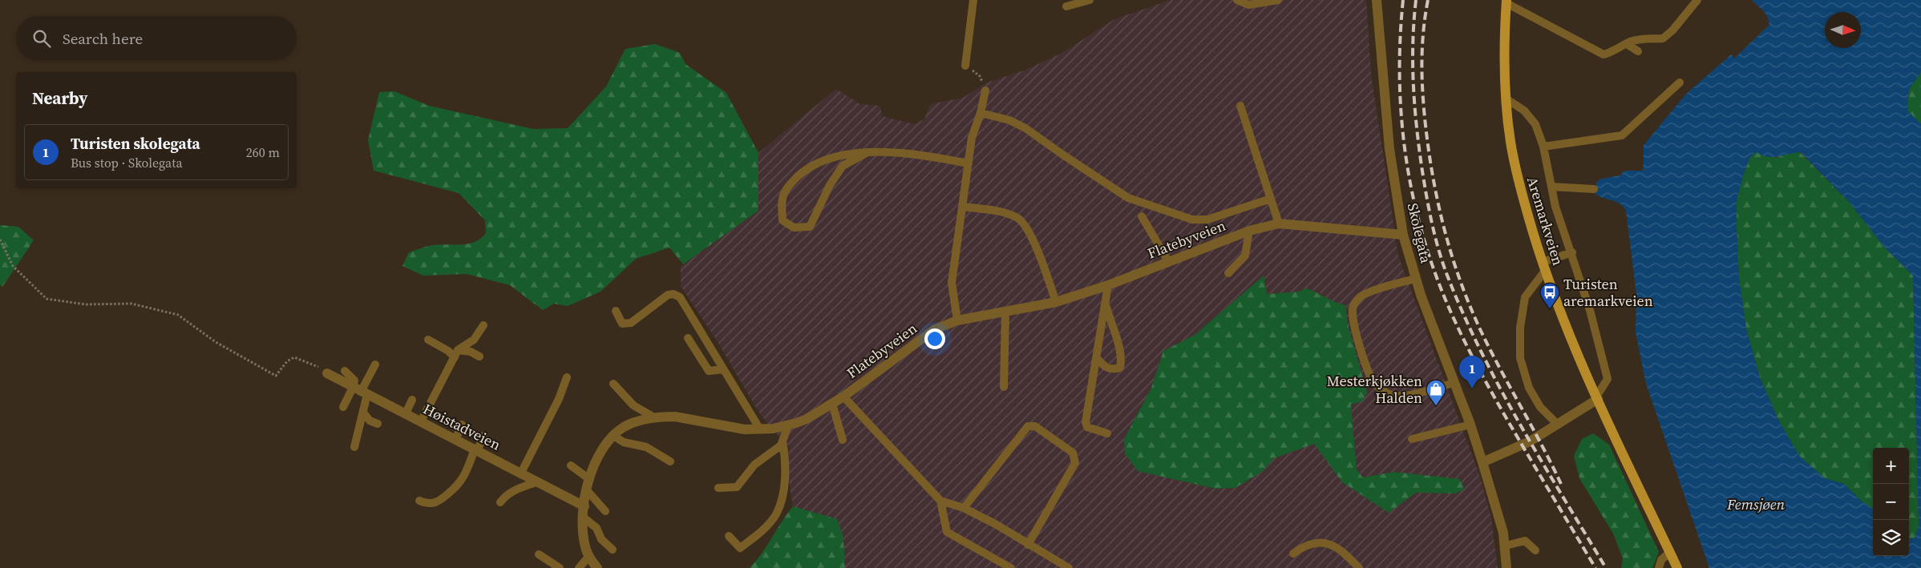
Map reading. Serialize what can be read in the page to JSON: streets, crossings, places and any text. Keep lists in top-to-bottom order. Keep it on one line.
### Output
{"streets":{"main road":["Aremarkveien"],"street":["Skolegata","Flatebyveien","Høistadveien"]},"crossings":[["Skolegata","Flatebyveien"],["Flatebyveien","Høistadveien"]],"water":["Femsjøen"],"places":{"bus stop":["Turisten aremarkveien"],"shop":["Mesterkjøkken Halden"]},"north":"right","page":{"search":"Search here","heading":"Nearby","list":[{"mark":"1","name":"Turisten skolegata","note":"Bus stop · Skolegata","value":"260 m"}],"pins":"1","map_buttons":["+","−"]}}
